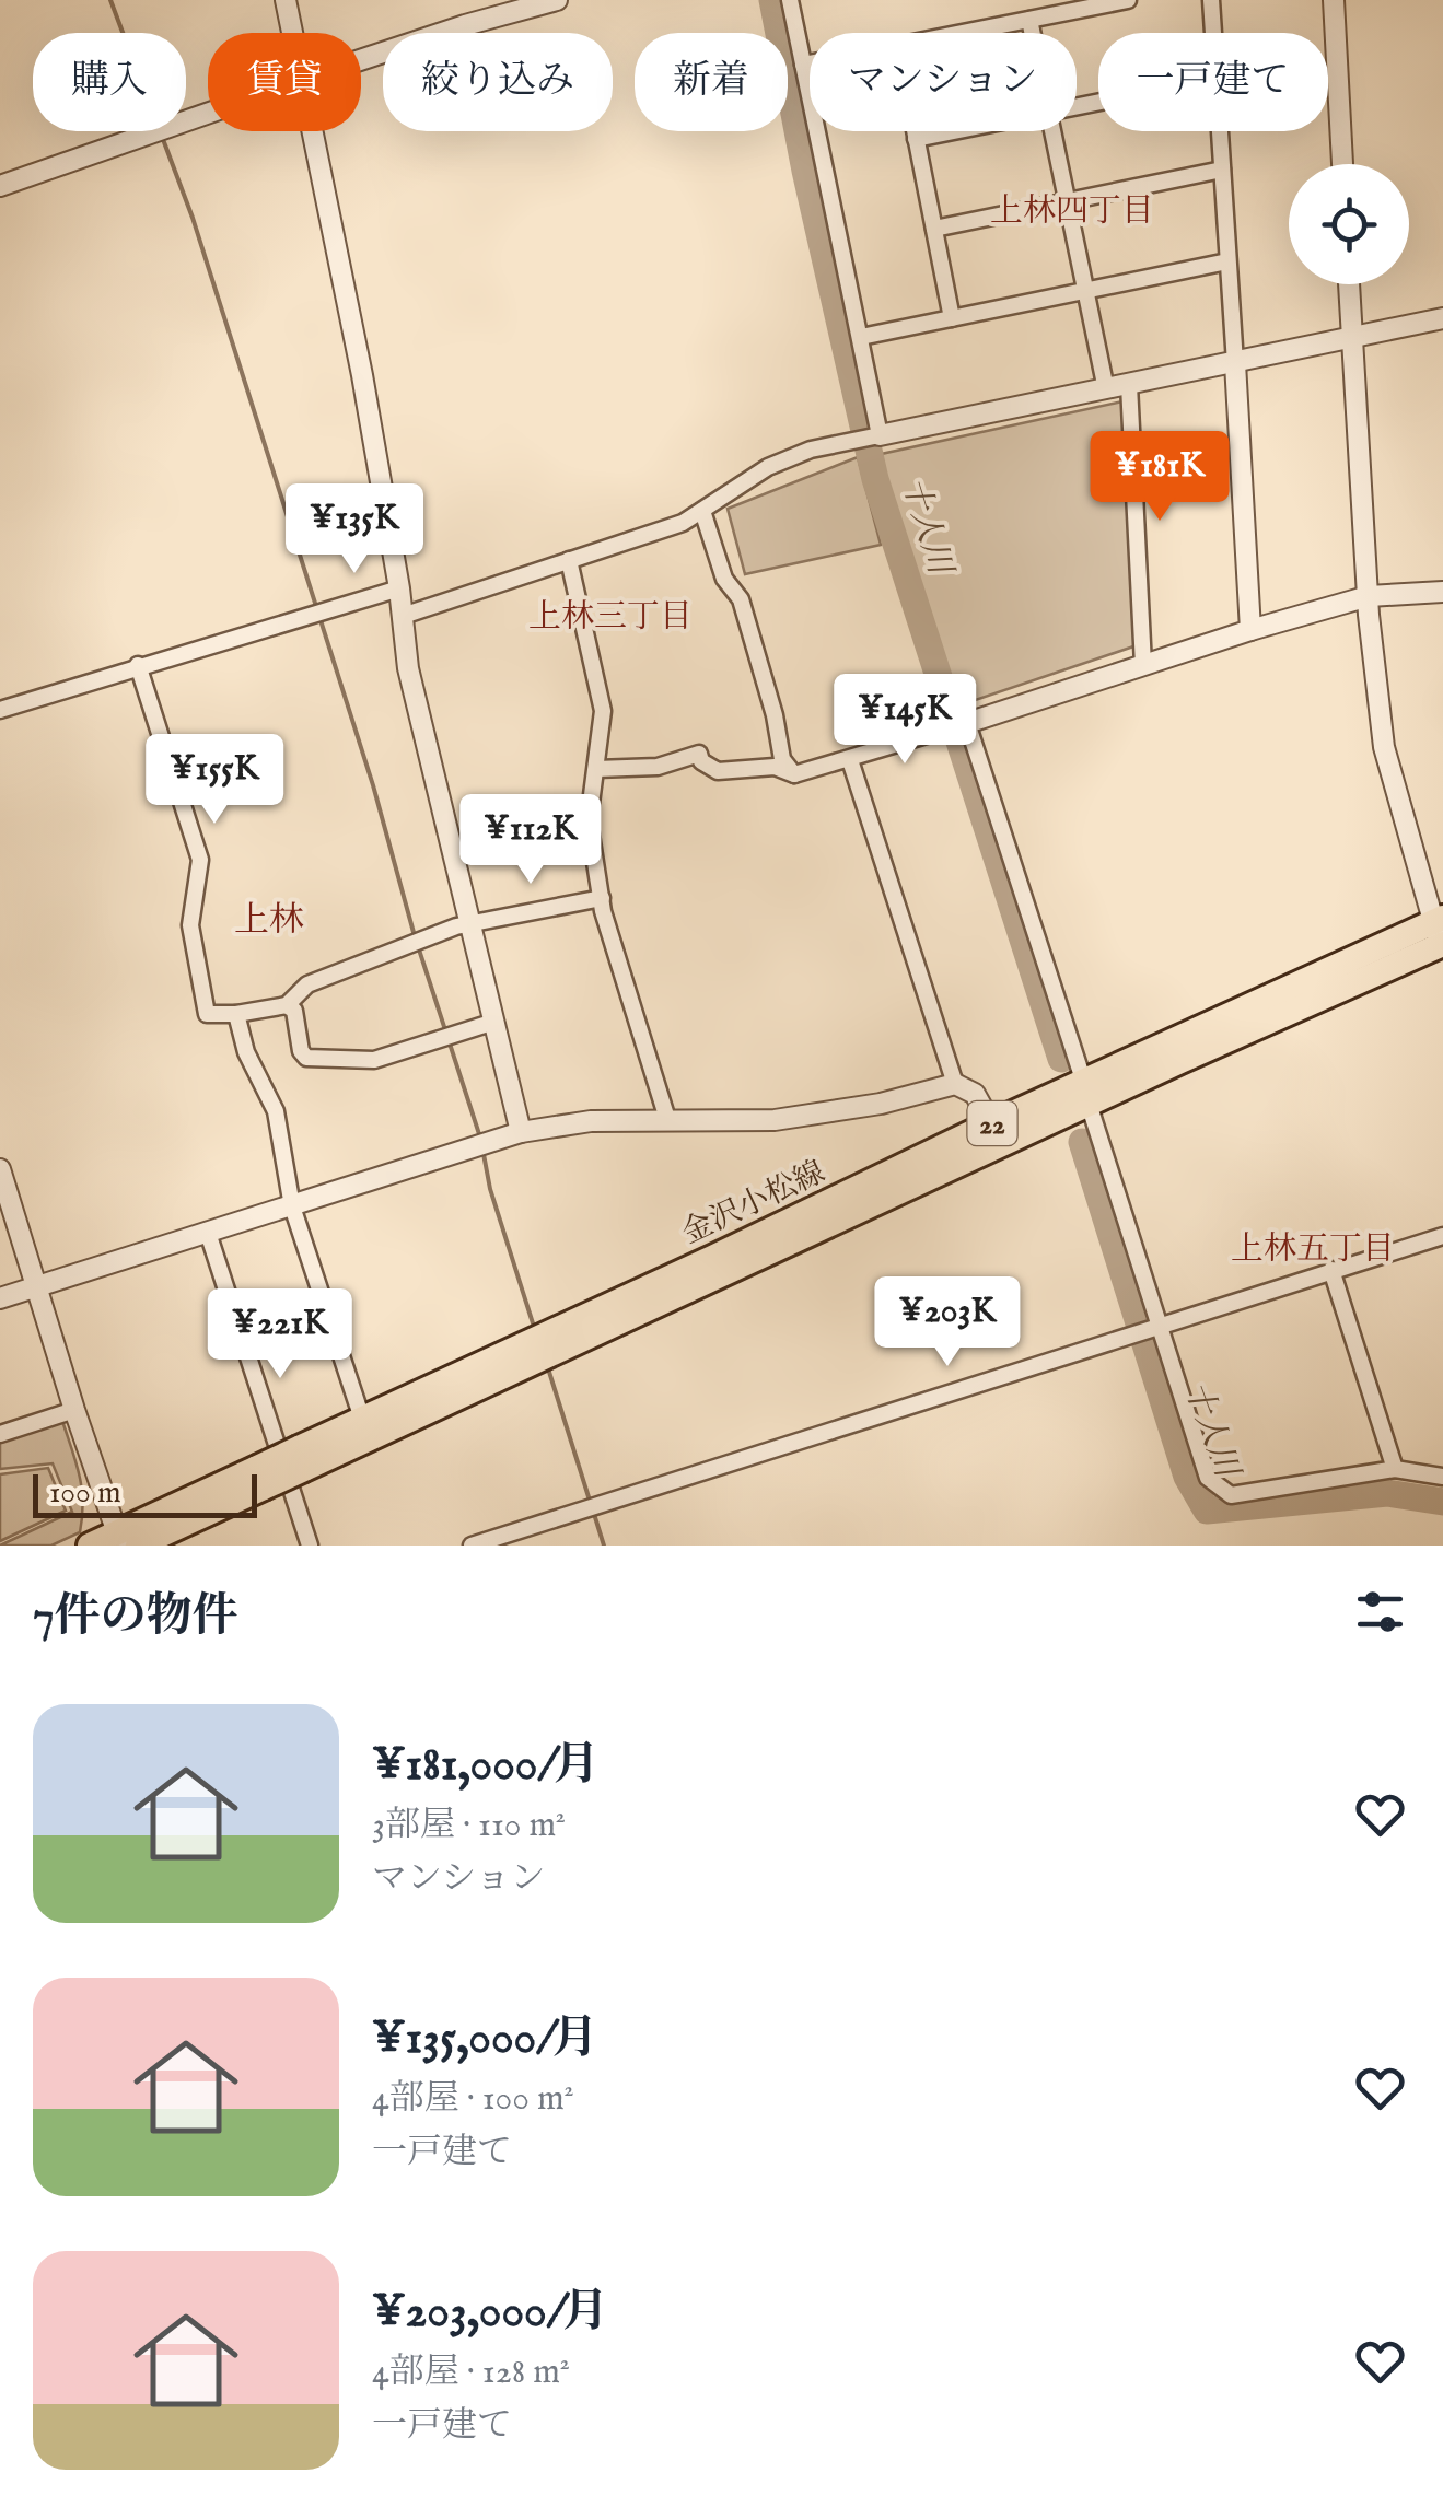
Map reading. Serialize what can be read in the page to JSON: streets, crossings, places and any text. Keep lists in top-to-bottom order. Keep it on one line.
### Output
{"streets":{"main road":["22","金沢小松線"]},"districts":["上林四丁目","上林三丁目","上林","上林五丁目"],"water":["十人川"],"scale_bar":"100 m","page":{"chip":["購入","賃貸","絞り込み","新着","マンション","一戸建て"],"price":["¥181K","¥135K","¥145K","¥155K","¥112K","¥203K","¥221K"],"scale":"100 m","heading":"7件の物件","list":[{"name":"¥181,000/月","note":"3部屋 · 110 m² · マンション"},{"name":"¥135,000/月","note":"4部屋 · 100 m² · 一戸建て"},{"name":"¥203,000/月","note":"4部屋 · 128 m² · 一戸建て"}]}}
